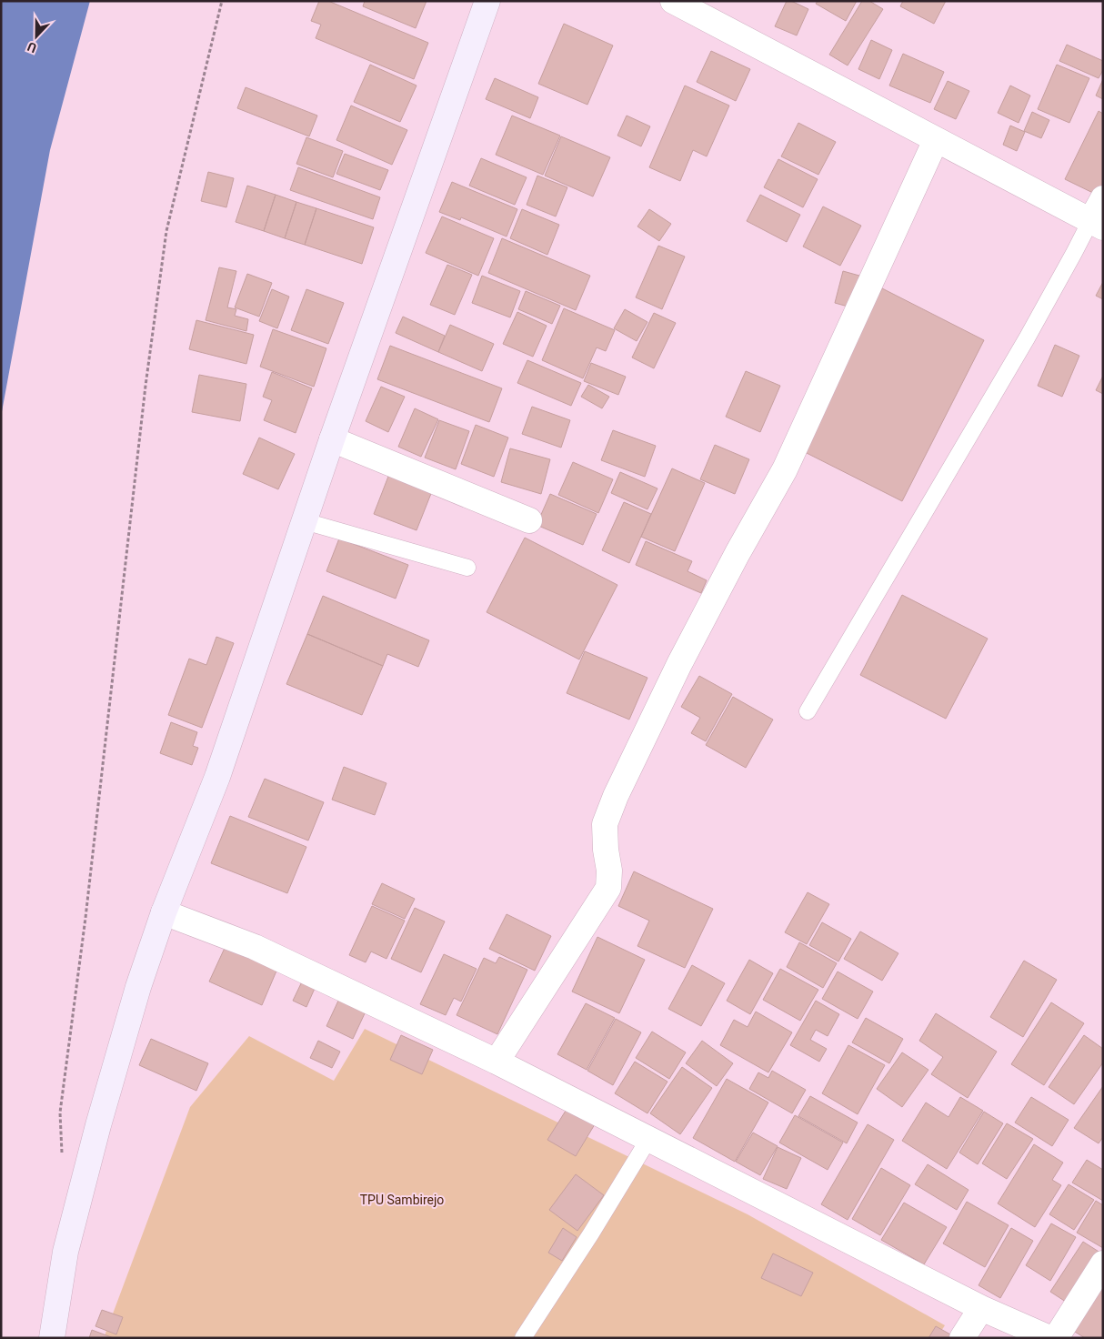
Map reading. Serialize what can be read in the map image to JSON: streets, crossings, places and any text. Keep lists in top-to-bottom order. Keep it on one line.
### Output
{"parks":["TPU Sambirejo"],"north":"bottom"}
